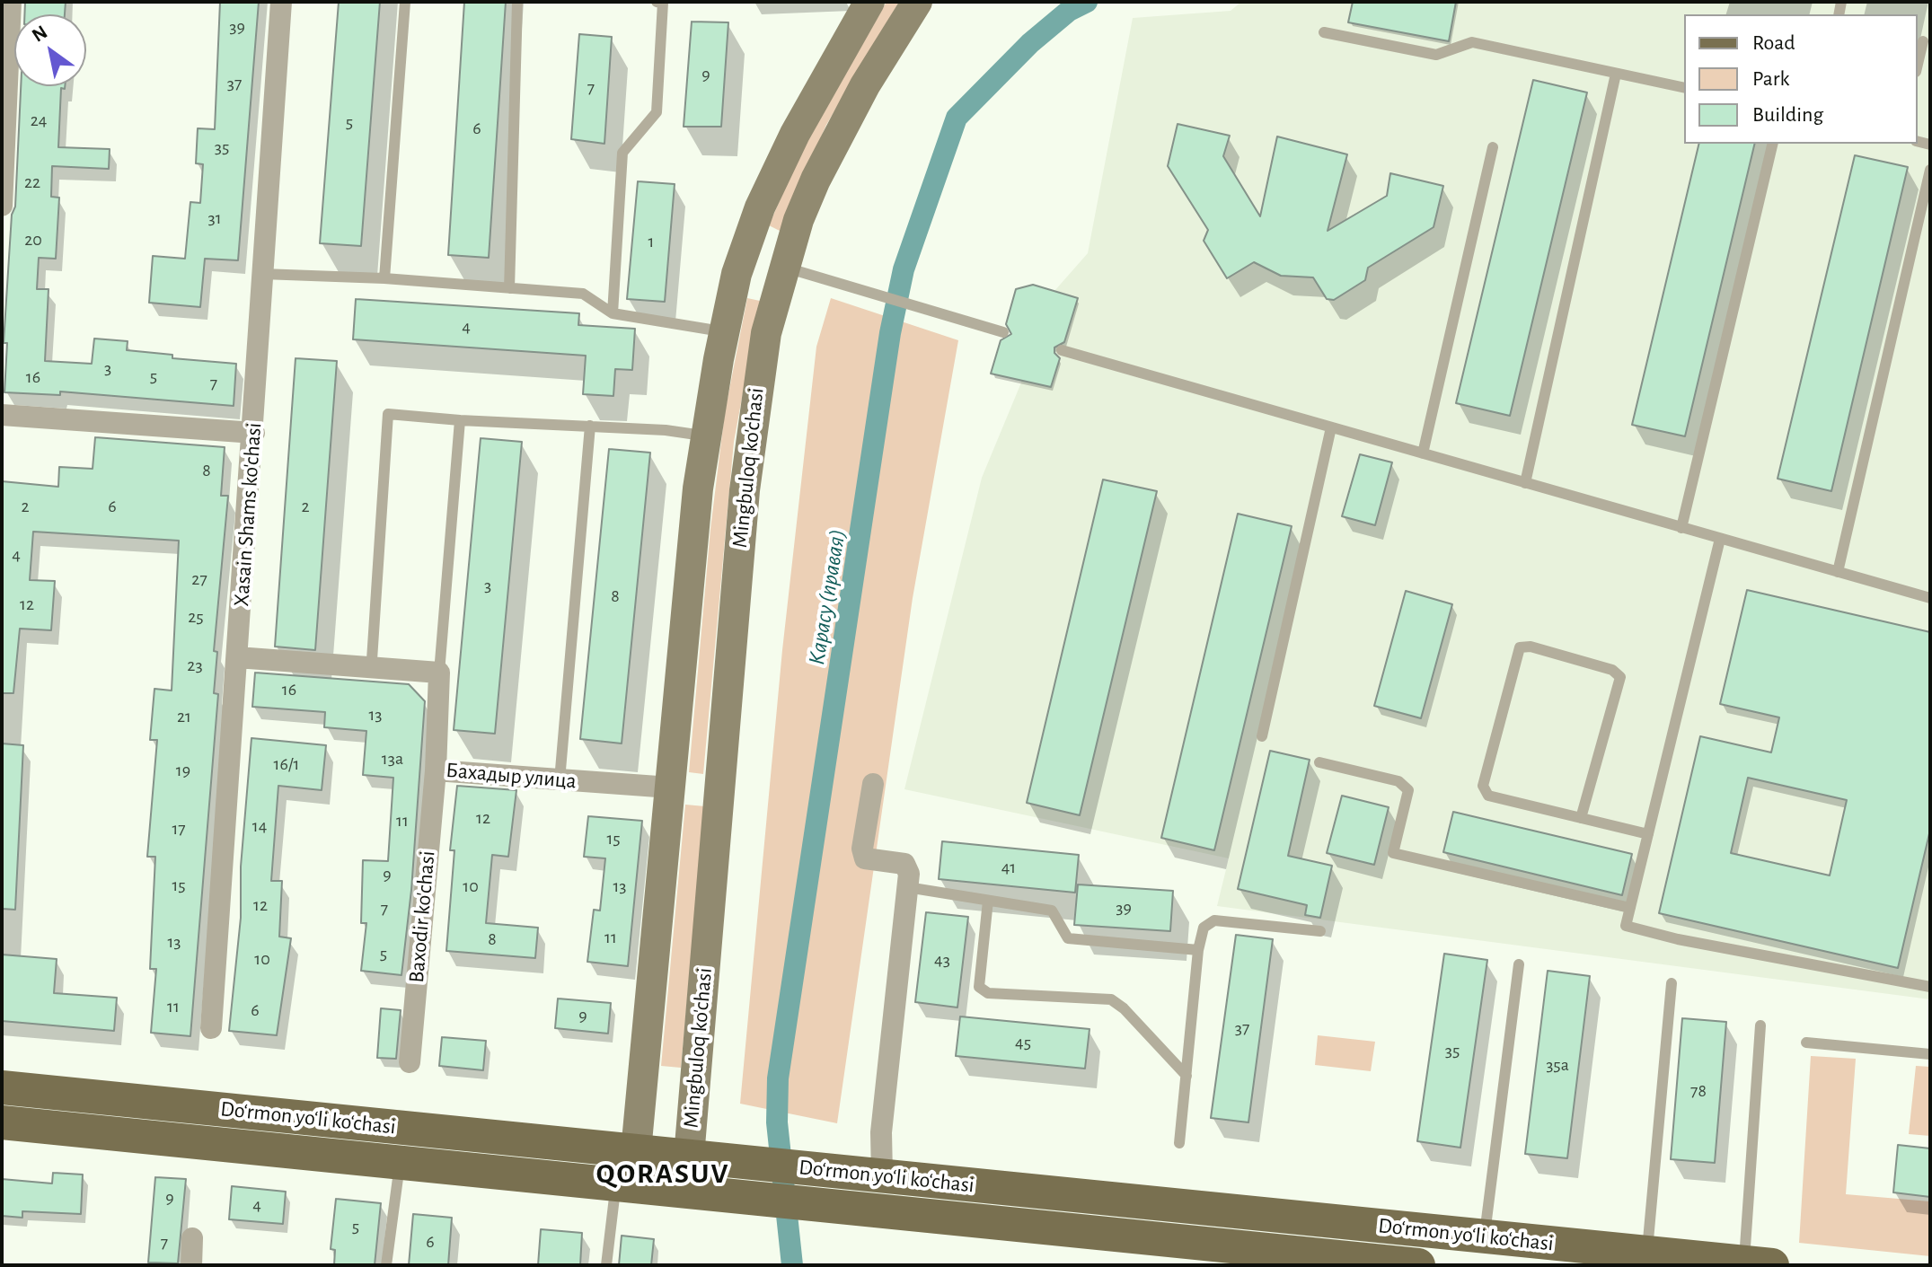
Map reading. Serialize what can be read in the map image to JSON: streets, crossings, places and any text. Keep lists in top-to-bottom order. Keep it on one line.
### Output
{"streets":{"main road":["Mingbuloq ko'chasi","Do‘rmon yo‘li ko‘chasi"],"street":["Xasain Shams ko'chasi","Бахадыр улица","Baxodir ko'chasi"]},"crossings":[["Mingbuloq ko'chasi","Бахадыр улица"],["Mingbuloq ko'chasi","Do‘rmon yo‘li ko‘chasi"],["Бахадыр улица","Baxodir ko'chasi"]],"districts":["QORASUV"],"water":["Карасу (правая)"],"house_numbers":["39","9","37","7","24","5","6","35","22","31","20","1","4","3","5","16","7","8","2","6","2","4","27","3","8","12","25","23","16","13","21","13а","16/1","19","12","11","14","17","15","41","9","15","10","13","12","39","7","11","8","13","5","10","43","11","6","9","37","45","35","35а","78","9","4","5","6","7"],"legend":["Road","Park","Building"],"north":"top left"}
